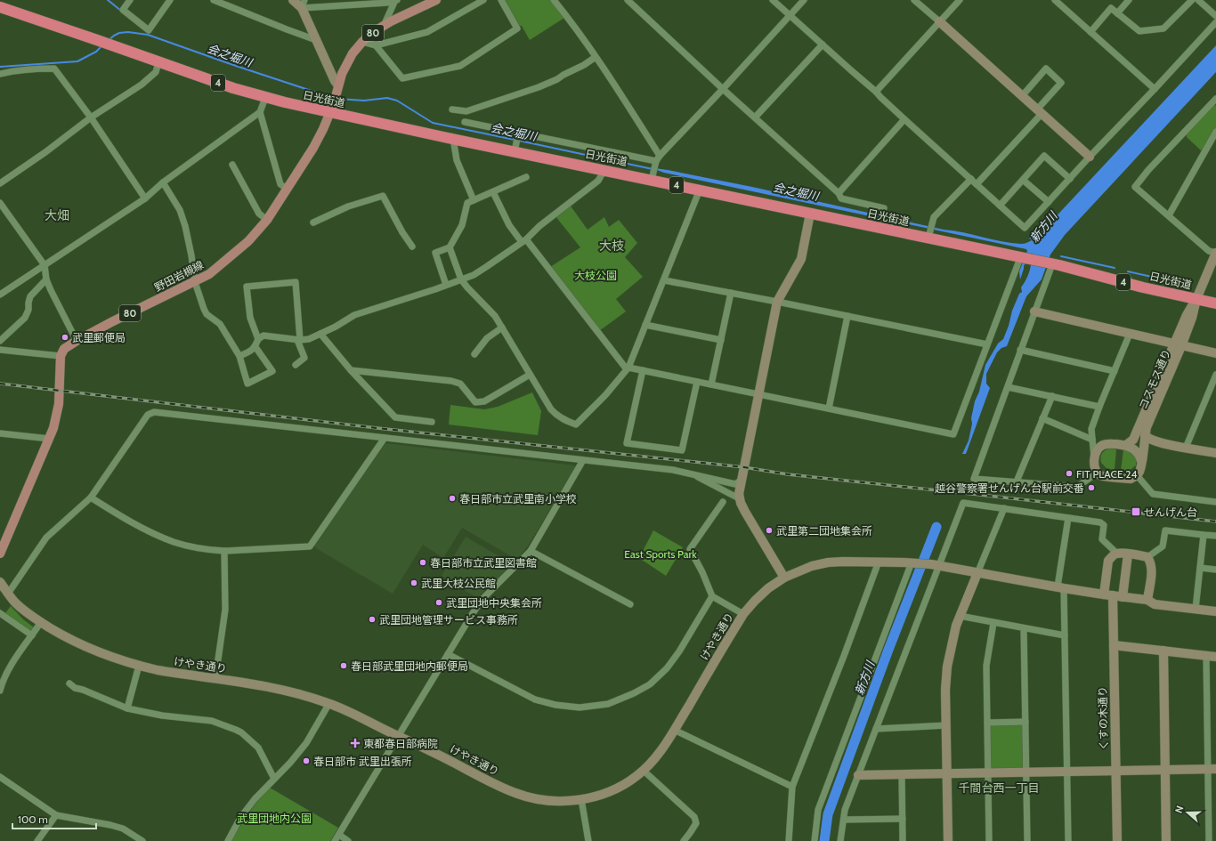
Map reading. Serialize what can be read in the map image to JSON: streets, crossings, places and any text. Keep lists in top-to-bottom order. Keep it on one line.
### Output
{"streets":{"highway":["4","日光街道"],"main road":["80","野田岩槻線"],"street":["コスモス通り","けやき通り","くすの木通り"]},"crossings":[["日光街道","野田岩槻線"],["日光街道","コスモス通り"],["けやき通り","くすの木通り"]],"districts":["大畑","大枝","千間台西一丁目"],"water":["会之堀川","新方川"],"parks":["大枝公園","East Sports Park","武里団地内公園"],"places":{"other":["武里郵便局","FIT PLACE 24","越谷警察署せんげん台駅前交番","春日部市立武里南小学校","武里第二団地集会所","春日部市立武里図書館","武里大枝公民館","武里団地中央集会所","武里団地管理サービス事務所","春日部武里団地内郵便局","春日部市 武里出張所"],"transit":["せんげん台"],"health":["東都春日部病院"]},"scale_bar":"100 m","north":"left"}
